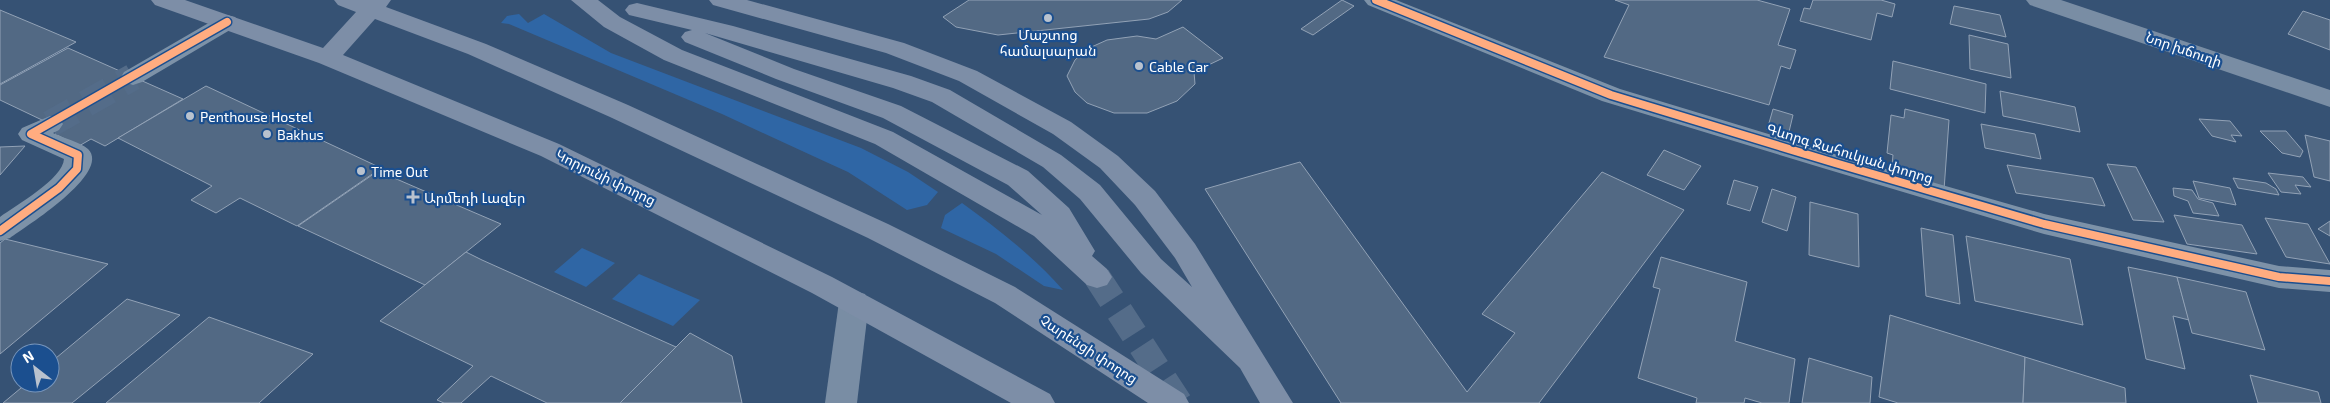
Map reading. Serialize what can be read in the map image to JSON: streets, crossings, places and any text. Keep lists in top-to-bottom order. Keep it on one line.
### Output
{"streets":{"main road":["Նոր խճուղի","Կորյունի փողոց","Չարենցի փողոց"],"street":["Գևորգ Ջահուկյան փողոց"]},"places":{"other":["Մաշտոց համալսարան","Cable Car","Penthouse Hostel","Bakhus","Time Out"],"health":["Արմեդի Լազեր"]},"north":"top left"}
